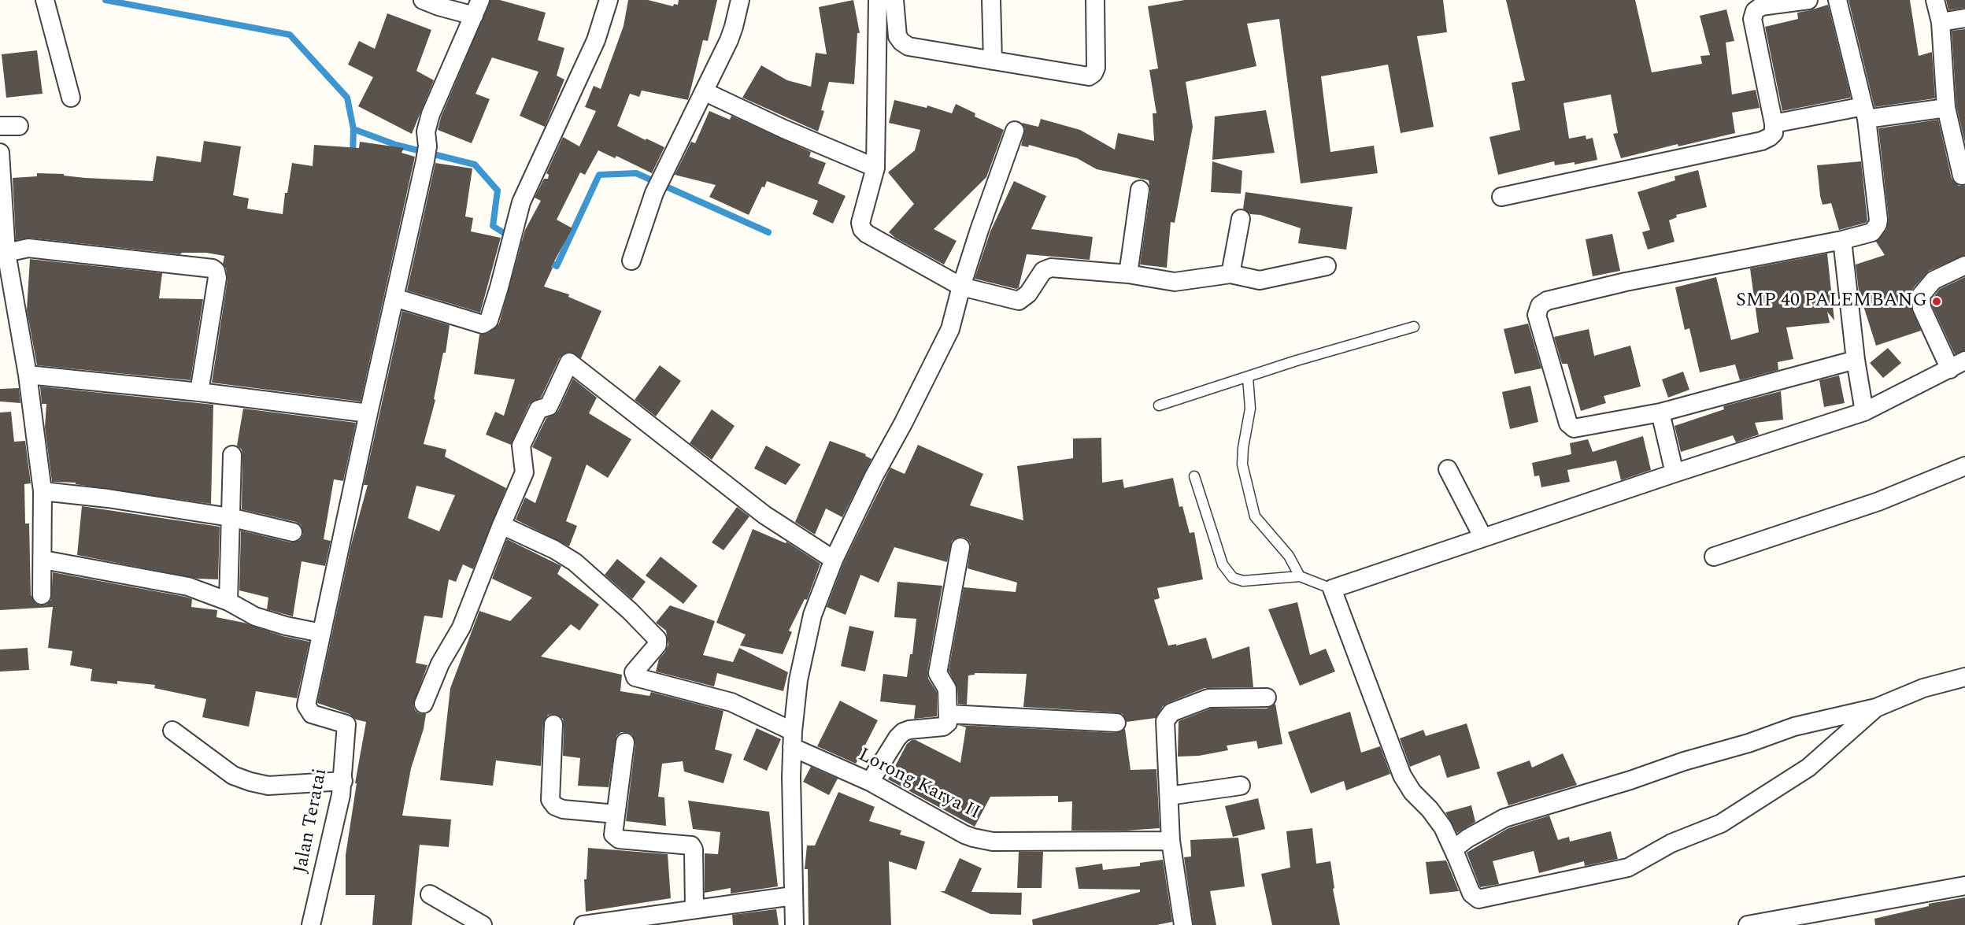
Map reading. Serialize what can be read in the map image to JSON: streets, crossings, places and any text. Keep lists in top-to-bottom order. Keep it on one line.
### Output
{"streets":{"street":["Lorong Karya II","Jalan Teratai"]},"places":["SMP 40 PALEMBANG"]}
